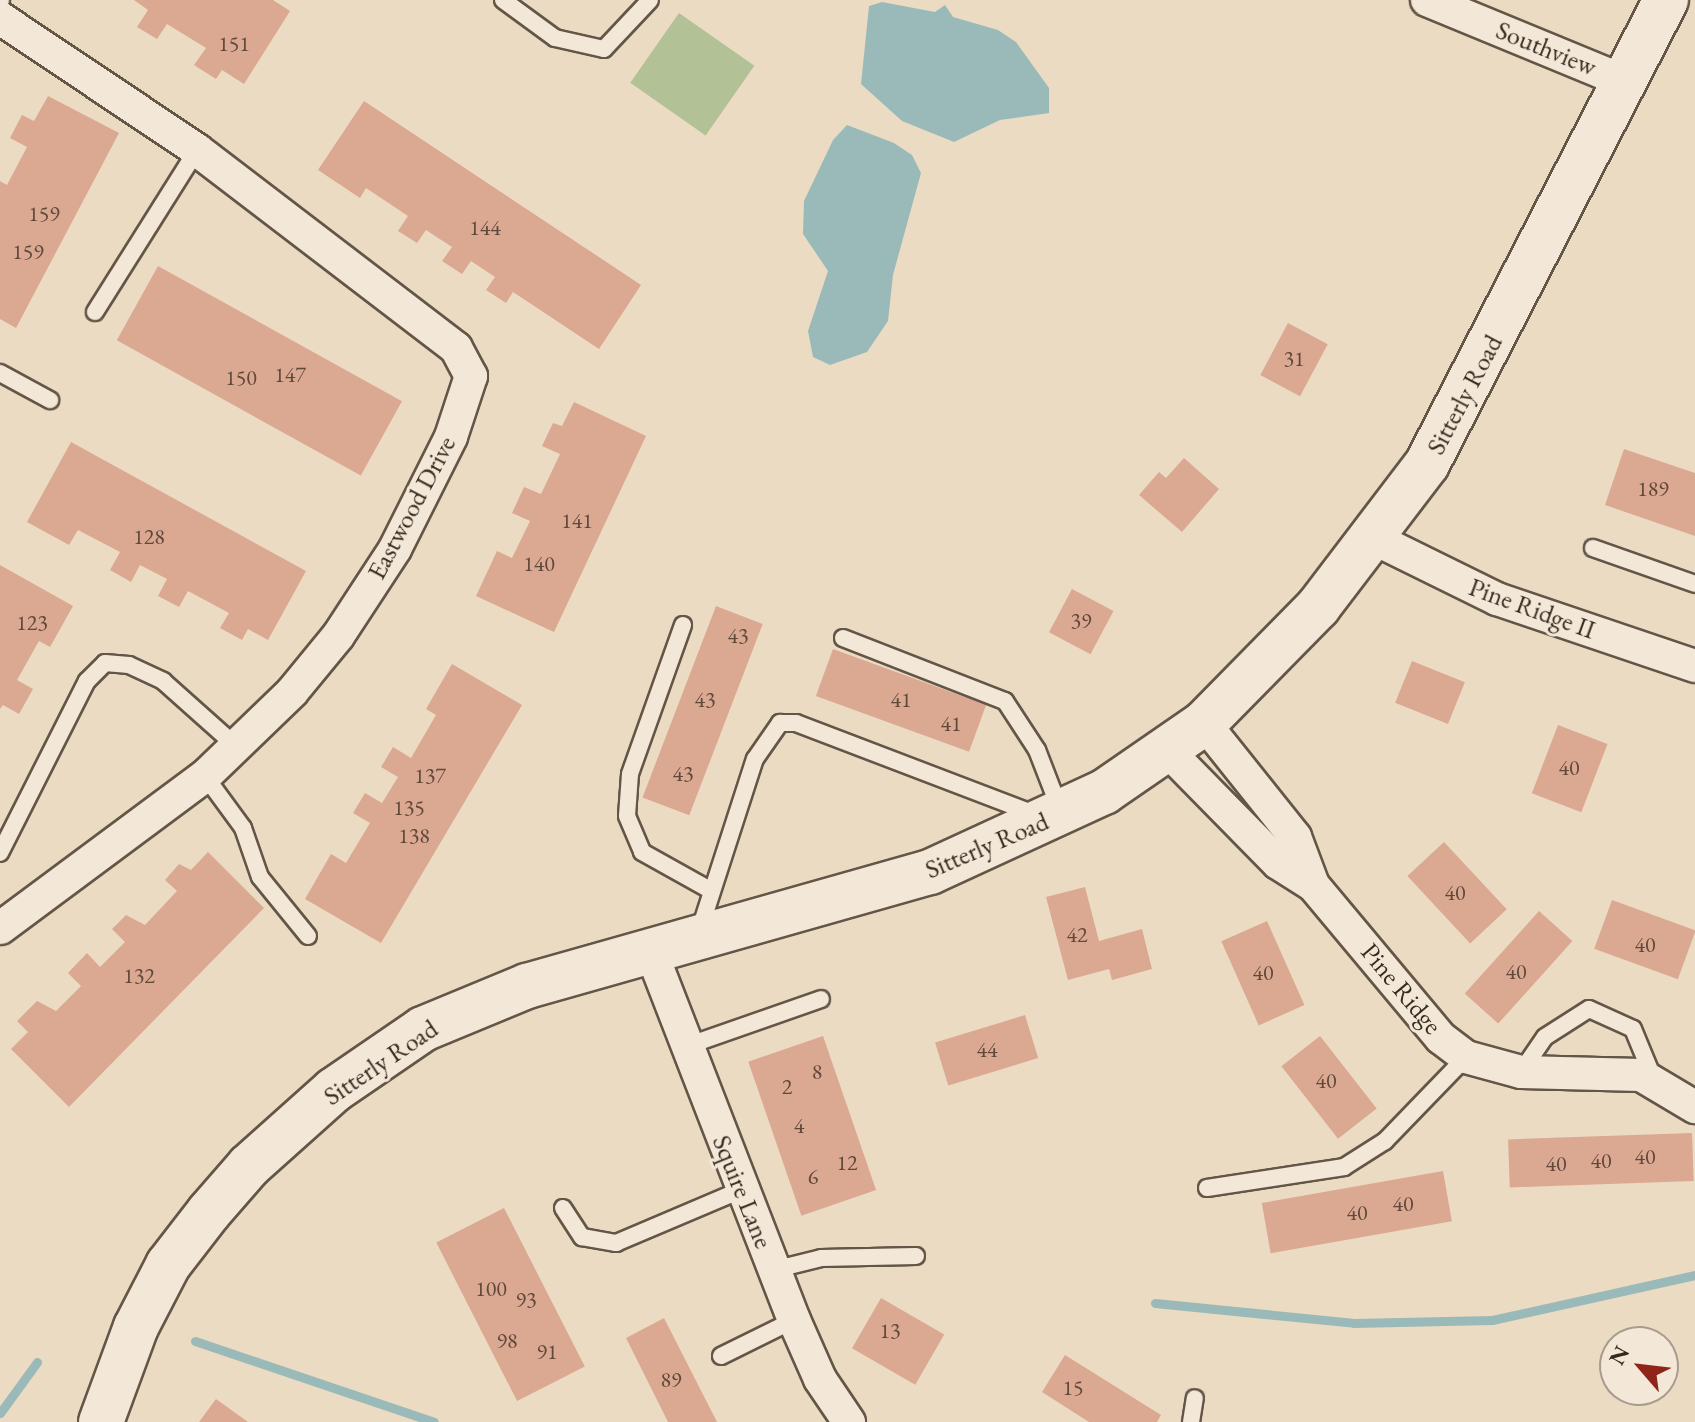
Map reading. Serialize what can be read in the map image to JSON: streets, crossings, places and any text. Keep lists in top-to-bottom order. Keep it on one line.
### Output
{"streets":{"street":["Southview","Sitterly Road","Eastwood Drive","Pine Ridge II","Pine Ridge","Squire Lane"]},"crossings":[["Southview","Sitterly Road"],["Sitterly Road","Pine Ridge II"],["Sitterly Road","Pine Ridge"],["Sitterly Road","Squire Lane"]],"house_numbers":["151","159","144","159","31","147","150","189","141","128","140","39","123","43","43","41","41","40","43","137","135","138","40","42","40","40","40","132","44","8","40","2","4","40","40","12","40","6","40","40","100","93","13","98","91","89","15"],"north":"top left"}
